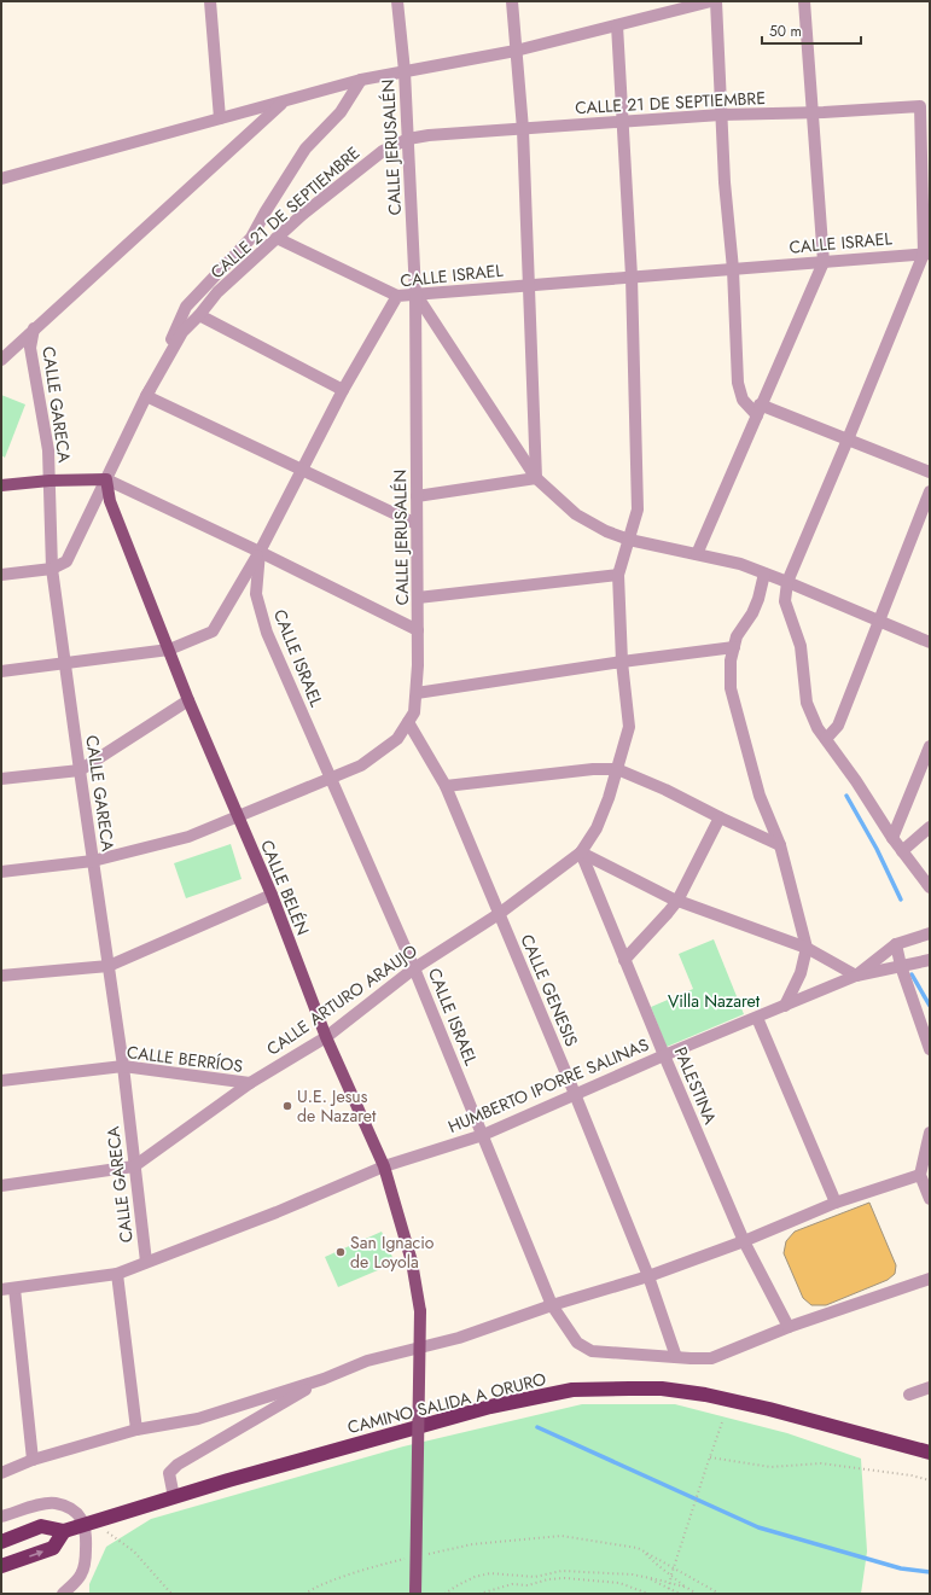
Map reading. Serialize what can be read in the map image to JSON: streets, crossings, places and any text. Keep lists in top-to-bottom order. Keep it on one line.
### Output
{"streets":{"highway":["CAMINO SALIDA A ORURO"],"main road":["CALLE BELÉN"],"street":["CALLE 21 DE SEPTIEMBRE","CALLE JERUSALÉN","CALLE ISRAEL","CALLE GARECA","CALLE GENESIS","CALLE ARTURO ARAUJO","CALLE BERRÍOS","HUMBERTO IPORRE SALINAS","PALESTINA"]},"crossings":[["CALLE 21 DE SEPTIEMBRE","CALLE JERUSALÉN"],["CALLE 21 DE SEPTIEMBRE","CALLE ISRAEL"],["CALLE 21 DE SEPTIEMBRE","CALLE GARECA"],["CALLE 21 DE SEPTIEMBRE","CALLE BELÉN"],["CALLE 21 DE SEPTIEMBRE","CALLE ARTURO ARAUJO"],["CALLE JERUSALÉN","CALLE ISRAEL"],["CALLE JERUSALÉN","CALLE GARECA"],["CALLE JERUSALÉN","CALLE BELÉN"],["CALLE JERUSALÉN","CALLE GENESIS"],["CALLE ISRAEL","CALLE GENESIS"],["CALLE ISRAEL","CALLE ARTURO ARAUJO"],["CALLE ISRAEL","HUMBERTO IPORRE SALINAS"],["CALLE ISRAEL","PALESTINA"],["CALLE GARECA","CALLE ARTURO ARAUJO"],["CALLE GARECA","CALLE BERRÍOS"],["CALLE GARECA","HUMBERTO IPORRE SALINAS"],["CALLE BELÉN","CALLE ARTURO ARAUJO"],["CALLE BELÉN","HUMBERTO IPORRE SALINAS"],["CALLE GENESIS","CALLE ARTURO ARAUJO"],["CALLE GENESIS","HUMBERTO IPORRE SALINAS"],["CALLE ARTURO ARAUJO","CALLE BERRÍOS"],["CALLE ARTURO ARAUJO","PALESTINA"],["HUMBERTO IPORRE SALINAS","PALESTINA"]],"parks":["Villa Nazaret"],"places":["U.E. Jesus de Nazaret","San Ignacio de Loyola"],"scale_bar":"50 m"}
